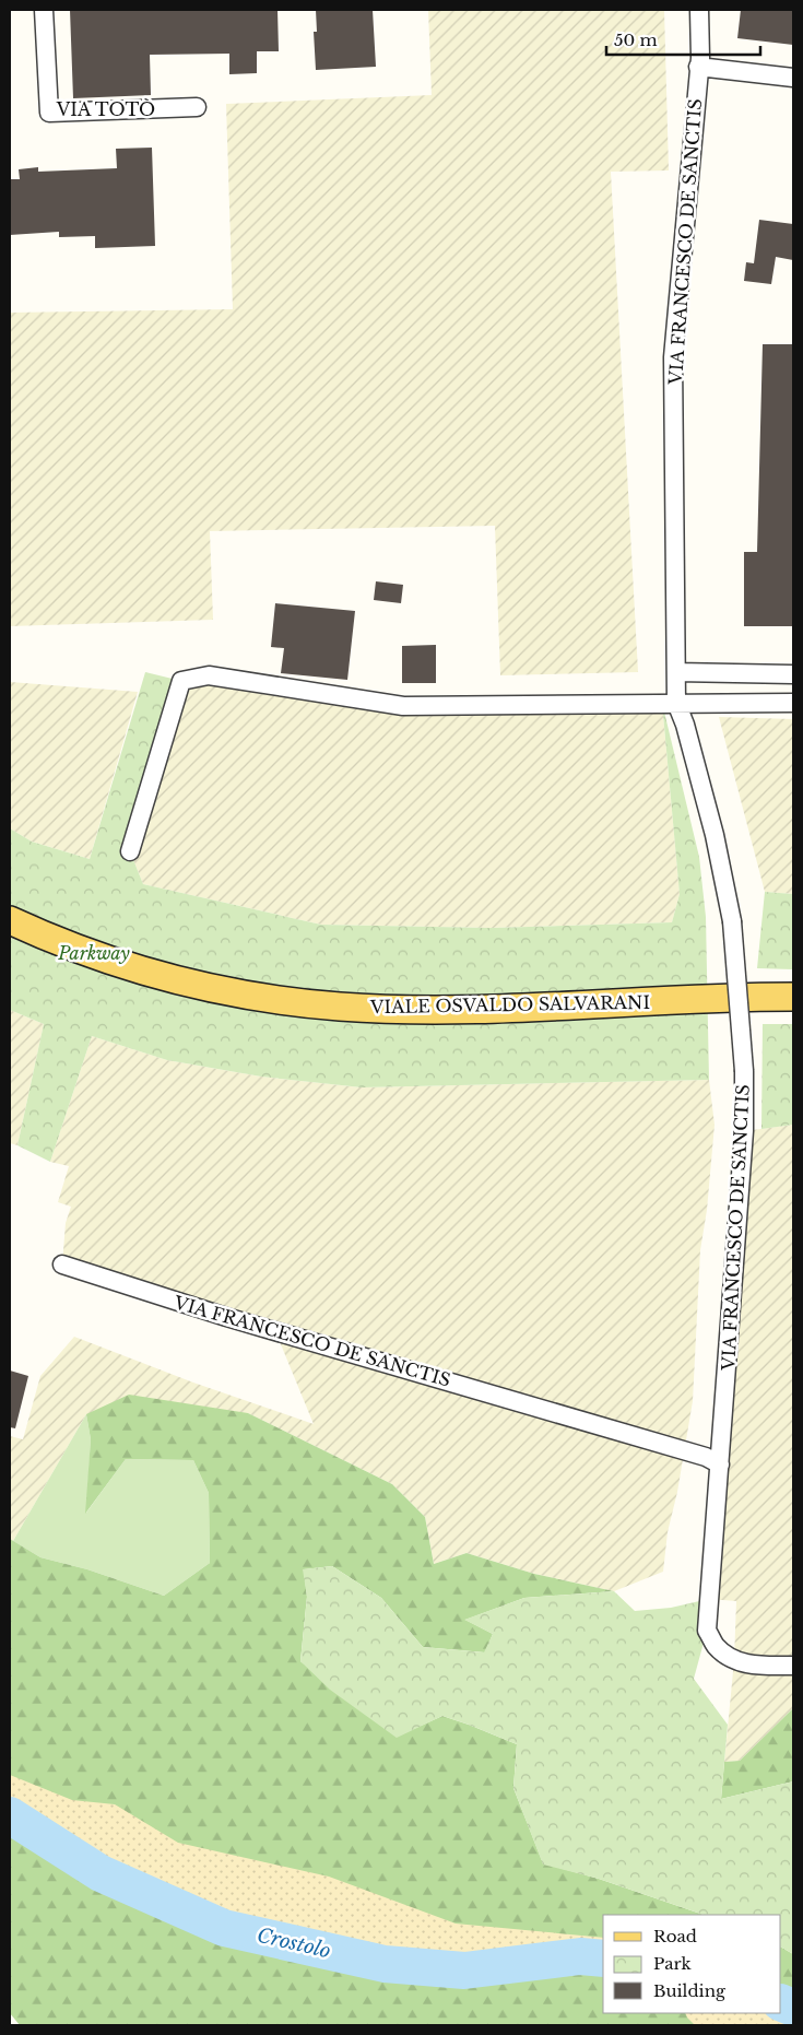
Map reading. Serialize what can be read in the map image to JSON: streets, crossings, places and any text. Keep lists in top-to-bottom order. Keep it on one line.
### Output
{"streets":{"main road":["VIALE OSVALDO SALVARANI"],"street":["VIA TOTÒ","VIA FRANCESCO DE SANCTIS"]},"water":["Crostolo"],"parks":["Parkway"],"legend":["Road","Park","Building"],"scale_bar":"50 m"}
